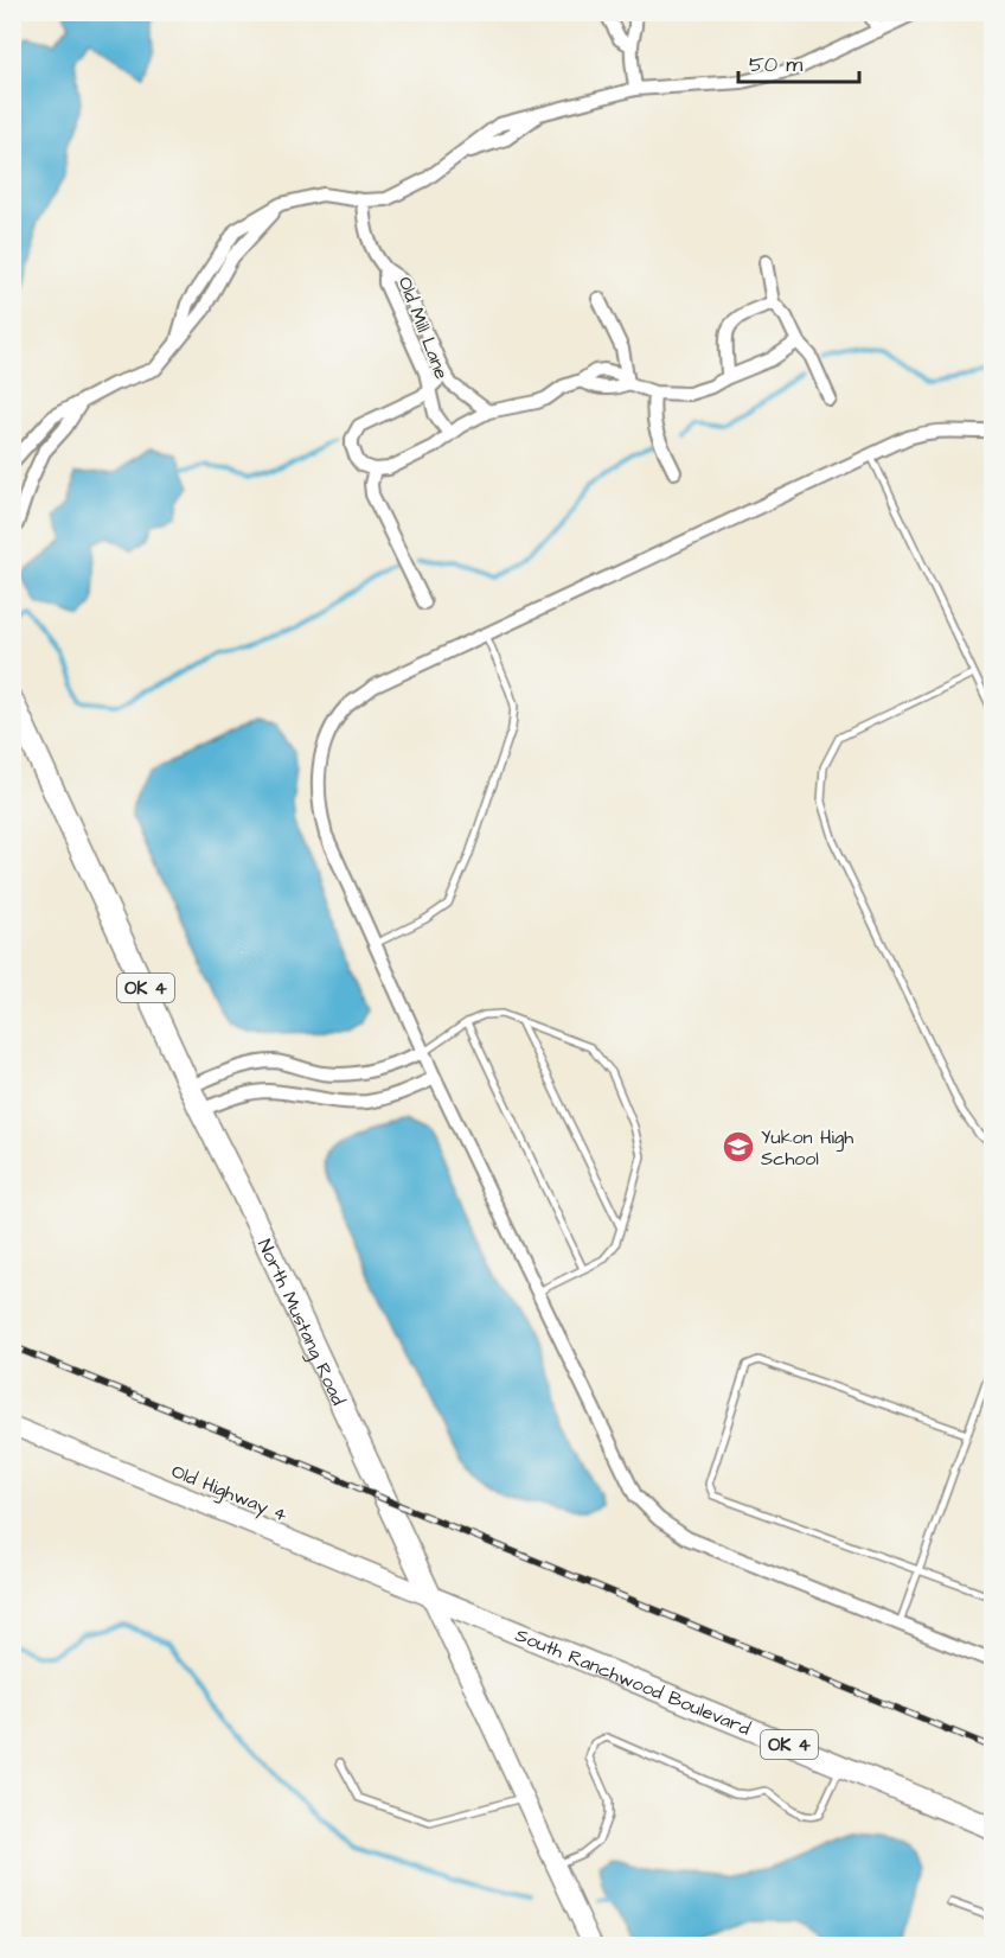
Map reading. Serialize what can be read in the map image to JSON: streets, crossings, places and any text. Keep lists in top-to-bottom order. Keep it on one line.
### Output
{"streets":{"main road":["OK 4","North Mustang Road","Old Highway 4","South Ranchwood Boulevard"],"street":["Old Mill Lane"]},"crossings":[["North Mustang Road","Old Highway 4"],["North Mustang Road","South Ranchwood Boulevard"],["Old Highway 4","South Ranchwood Boulevard"]],"places":{"school or university":["Yukon High School"]},"scale_bar":"50 m"}
